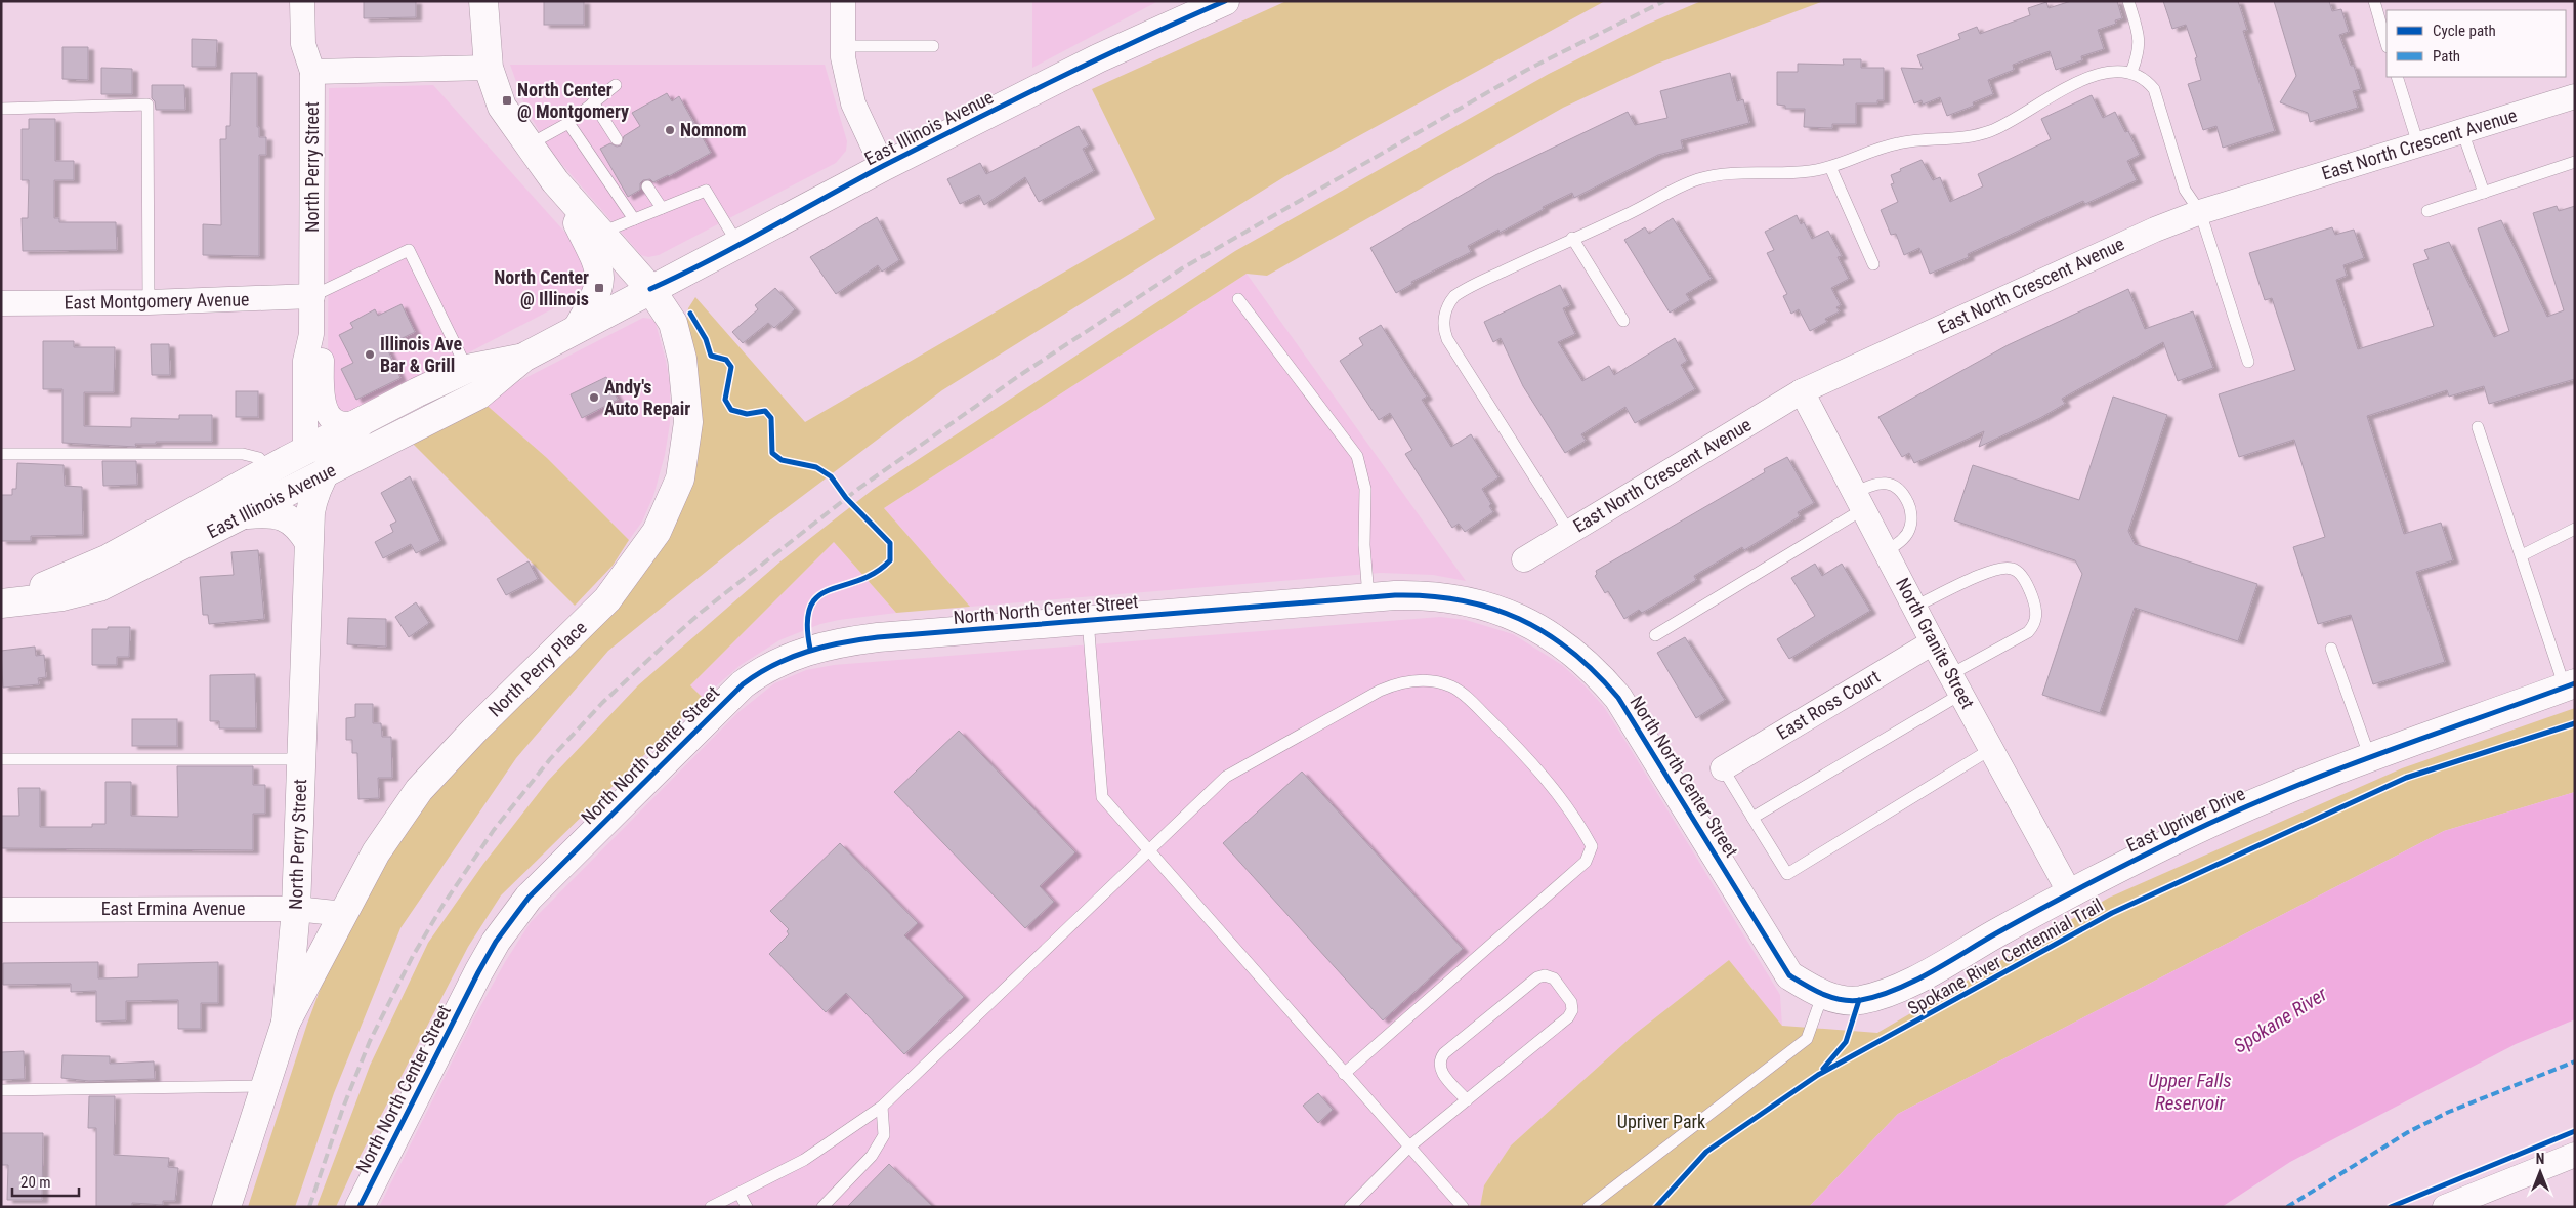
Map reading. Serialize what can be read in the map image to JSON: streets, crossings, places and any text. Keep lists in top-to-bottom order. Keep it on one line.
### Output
{"streets":{"main road":["East Illinois Avenue","North Perry Street","North North Center Street","North Perry Place","East Upriver Drive"],"street":["East North Crescent Avenue","East Montgomery Avenue","North Granite Street","East Ross Court","East Ermina Avenue"],"cycle path":["Spokane River Centennial Trail"]},"crossings":[["East Illinois Avenue","North Perry Street"],["East Illinois Avenue","North Perry Place"],["East North Crescent Avenue","North Granite Street"],["North Perry Street","East Montgomery Avenue"],["North Perry Street","North Perry Place"],["North Perry Street","East Ermina Avenue"],["North North Center Street","East Upriver Drive"],["North Granite Street","East Ross Court"],["North Granite Street","East Upriver Drive"],["North Perry Place","East Ermina Avenue"]],"water":["Spokane River","Upper Falls Reservoir"],"parks":["Upriver Park"],"places":{"transit":["North Center @ Montgomery","North Center @ Illinois"],"other":["Nomnom","Illinois Ave Bar & Grill","Andy's Auto Repair"]},"legend":["Cycle path","Path"],"scale_bar":"20 m","north":"top"}
